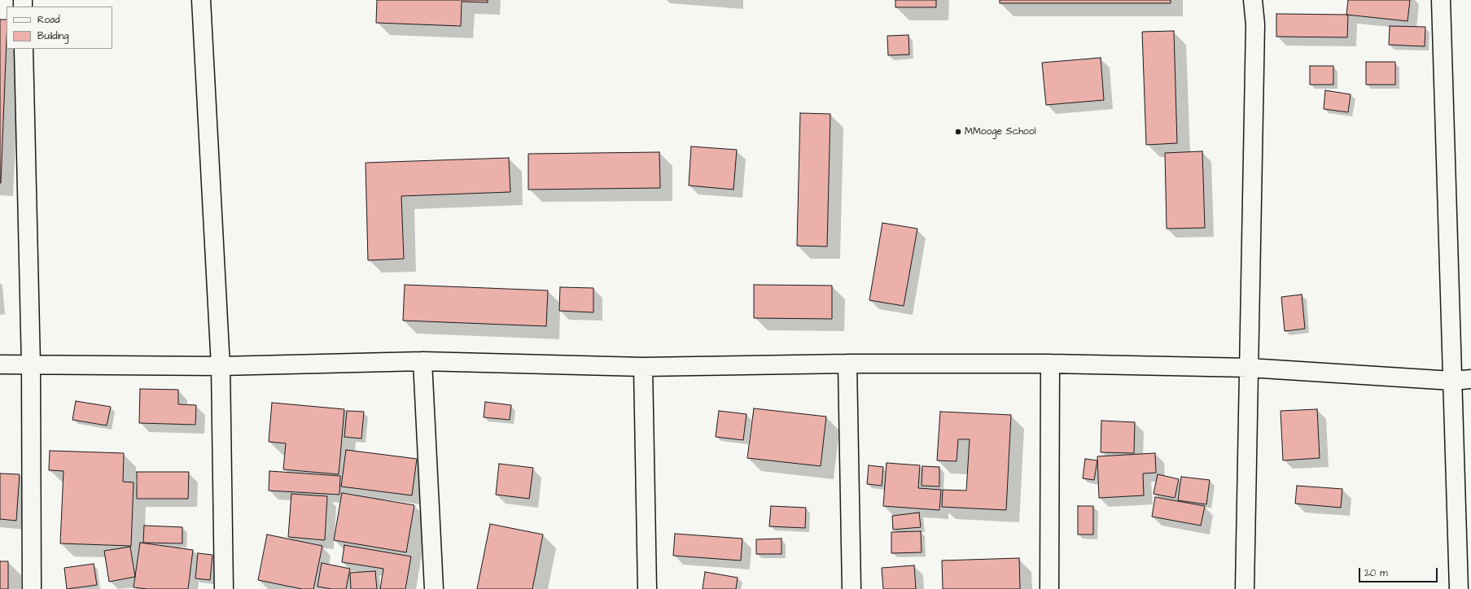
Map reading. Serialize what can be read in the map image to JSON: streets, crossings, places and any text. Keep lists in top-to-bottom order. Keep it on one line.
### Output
{"places":["MMooge School"],"legend":["Road","Building"],"scale_bar":"20 m"}
